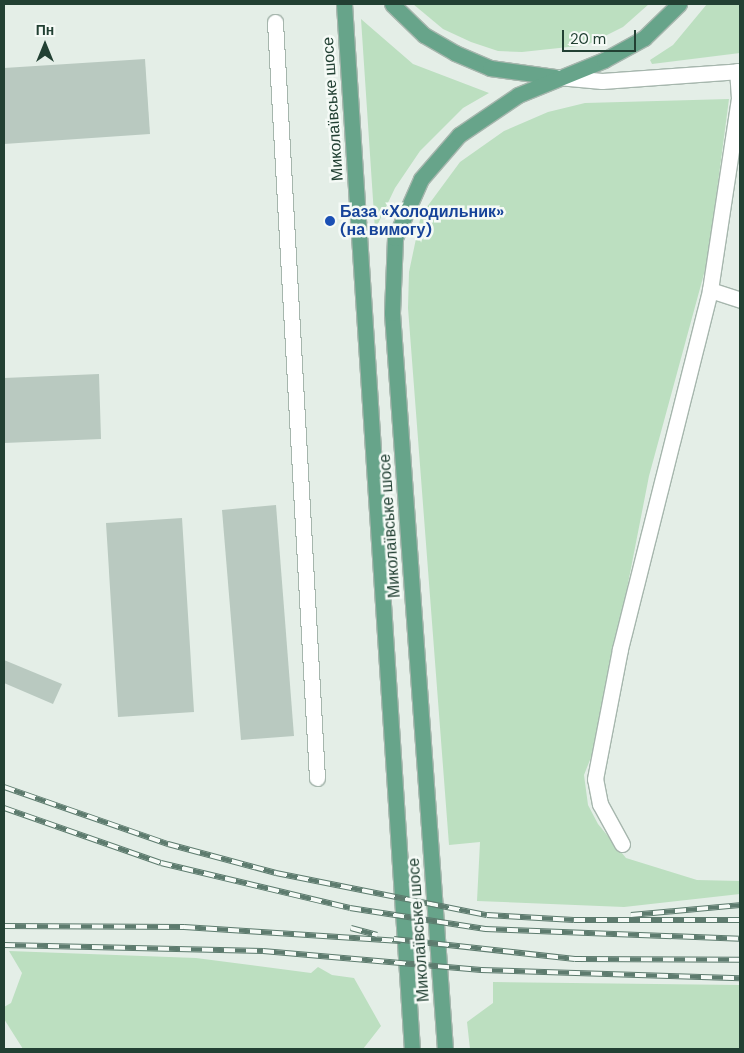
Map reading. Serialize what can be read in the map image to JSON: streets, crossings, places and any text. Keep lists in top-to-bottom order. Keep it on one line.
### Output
{"streets":{"main road":["Миколаївське шосе"]},"places":["База «Холодильник» (на вимогу)"],"scale_bar":"20 m","north":"top"}
